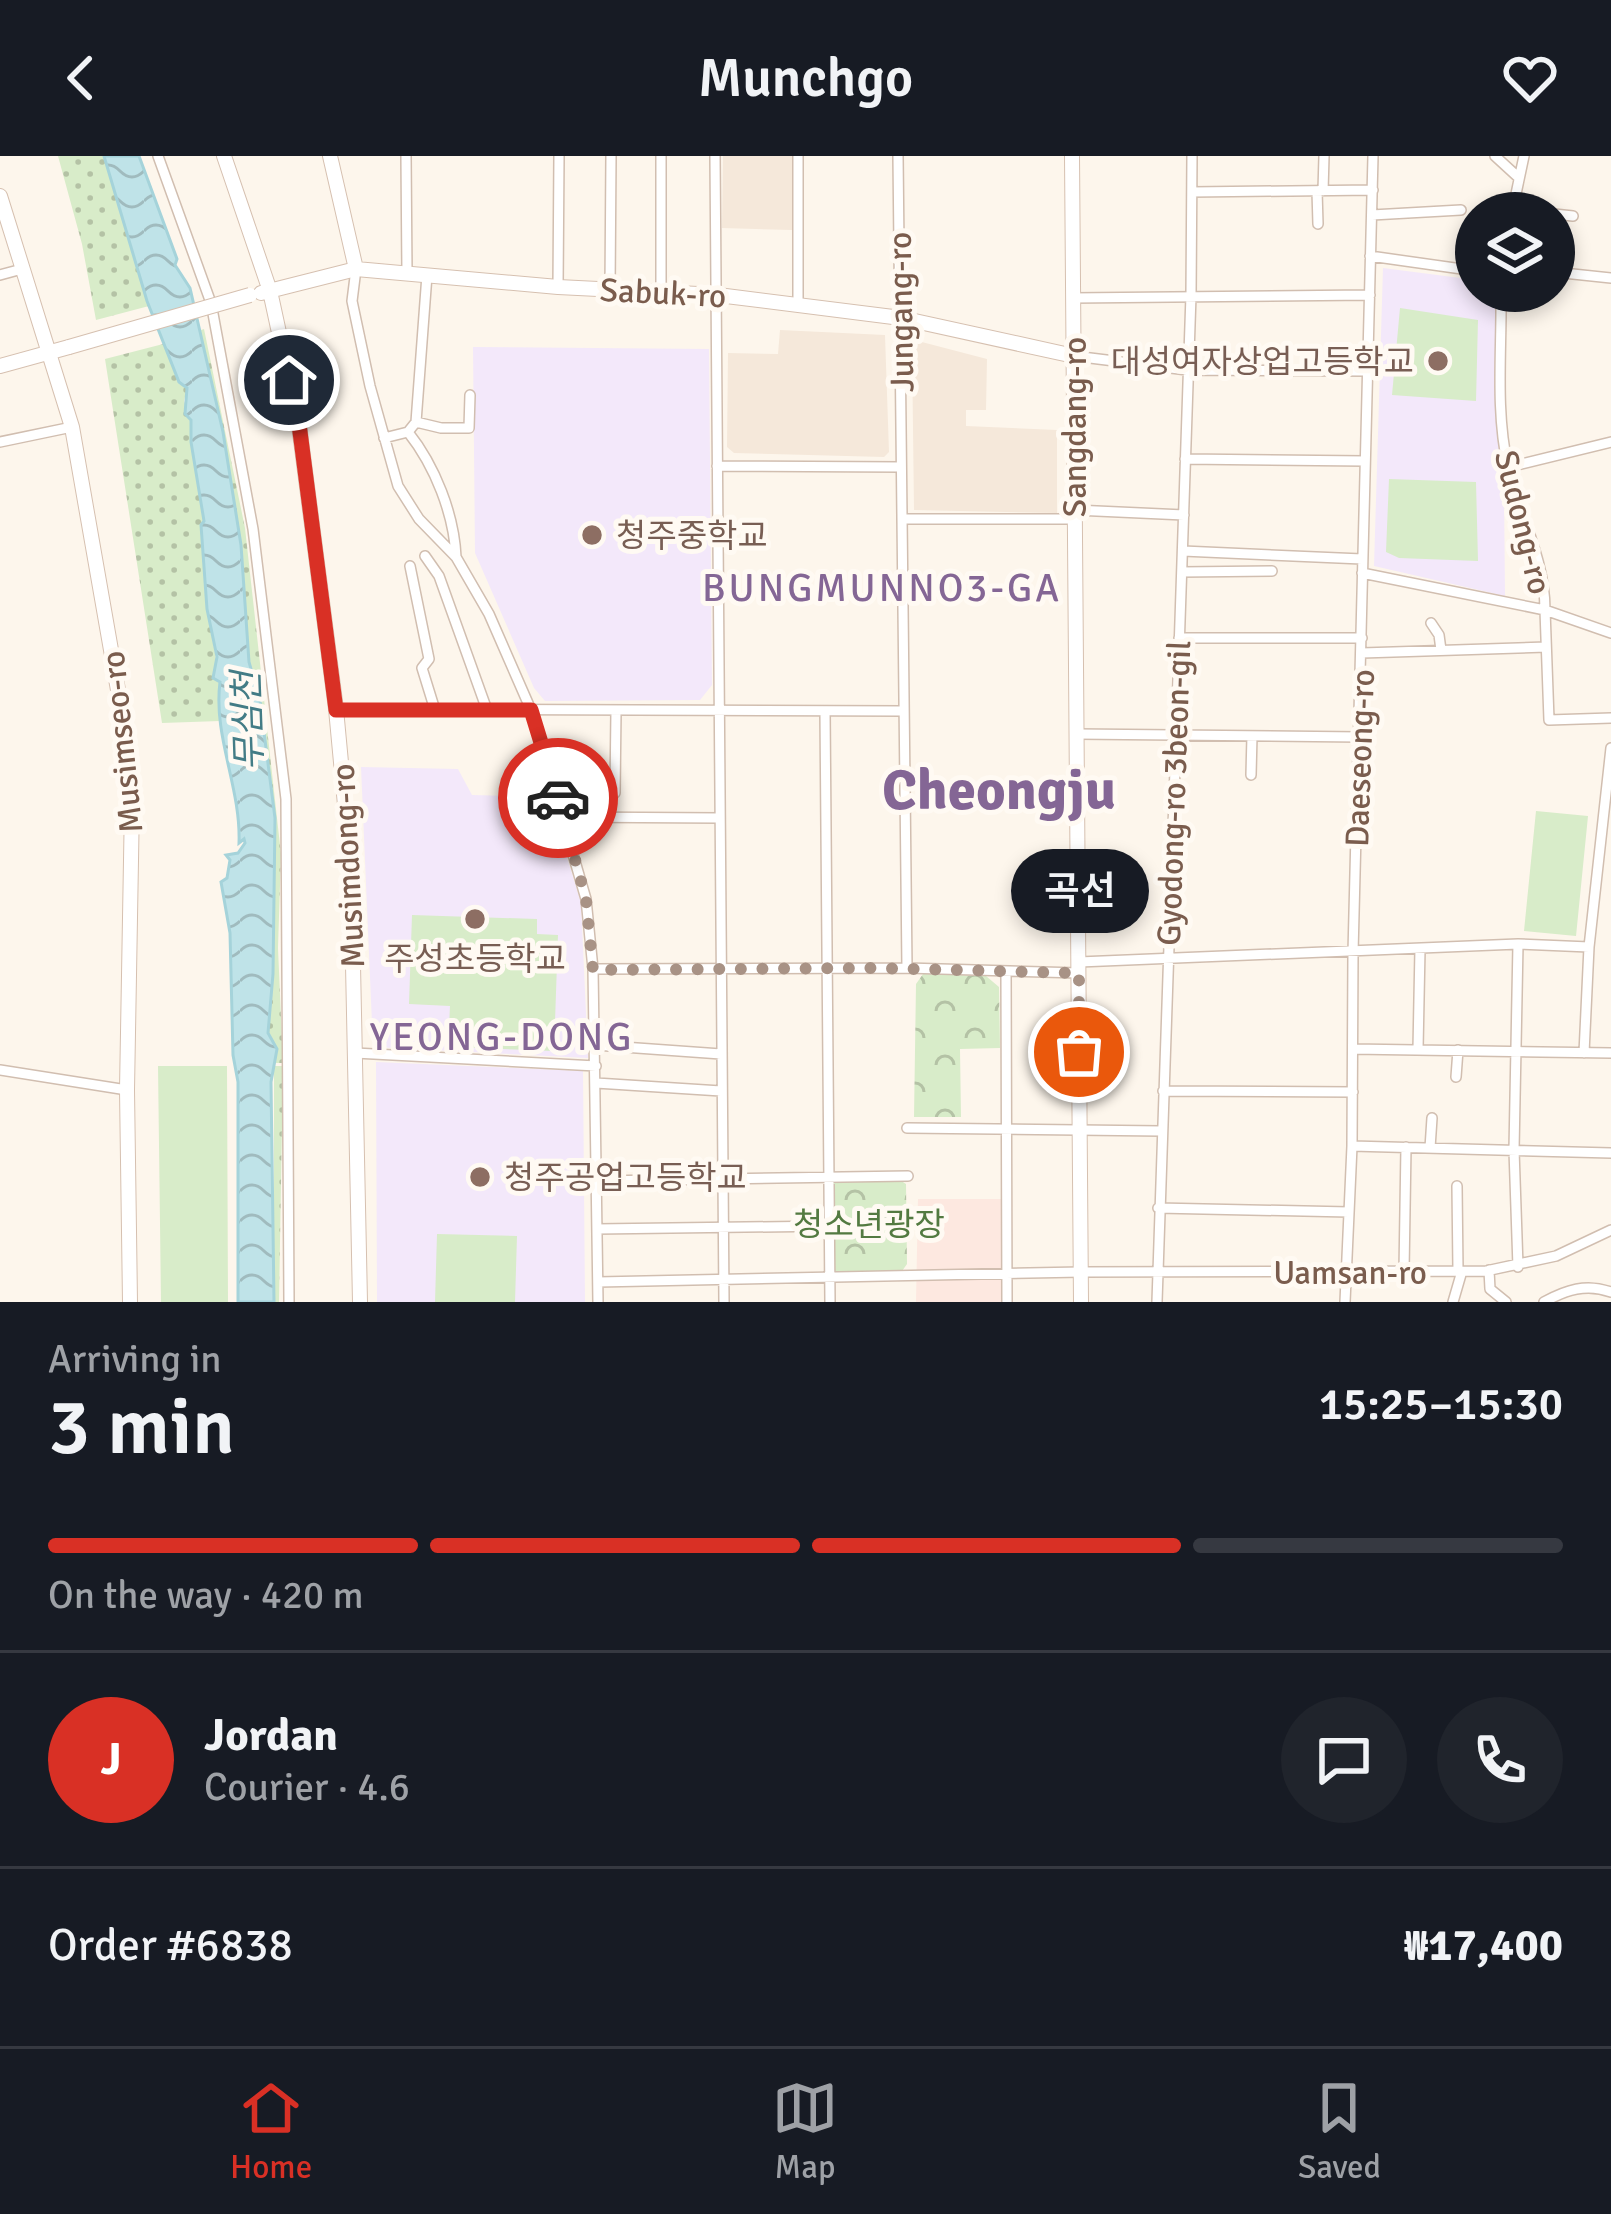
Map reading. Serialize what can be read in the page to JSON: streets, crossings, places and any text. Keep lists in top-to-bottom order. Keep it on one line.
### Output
{"streets":{"street":["Sabuk-ro","Jungang-ro","Sangdang-ro","Sudong-ro","Musimseo-ro","Daeseong-ro","Gyodong-ro 3beon-gil","Musimdong-ro","Uamsan-ro"]},"crossings":[["Sabuk-ro","Jungang-ro"],["Sabuk-ro","Sangdang-ro"],["Sabuk-ro","Musimseo-ro"],["Sabuk-ro","Musimdong-ro"],["Sangdang-ro","Uamsan-ro"],["Daeseong-ro","Uamsan-ro"],["Gyodong-ro 3beon-gil","Uamsan-ro"]],"districts":["BUNGMUNNO3-GA","Cheongju","YEONG-DONG"],"water":["무심천"],"parks":["청소년광장"],"places":["대성여자상업고등학교","청주중학교","주성초등학교","곡선","청주공업고등학교"],"page":{"header":"Munchgo","bubble":"곡선","heading":["3 min","Arriving in","15:25–15:30"],"panel":["Jordan","Courier · 4.6","Order #6838","₩17,400"],"bar":"On the way · 420 m","round":"J","tabs":["Home","Map","Saved"]}}
